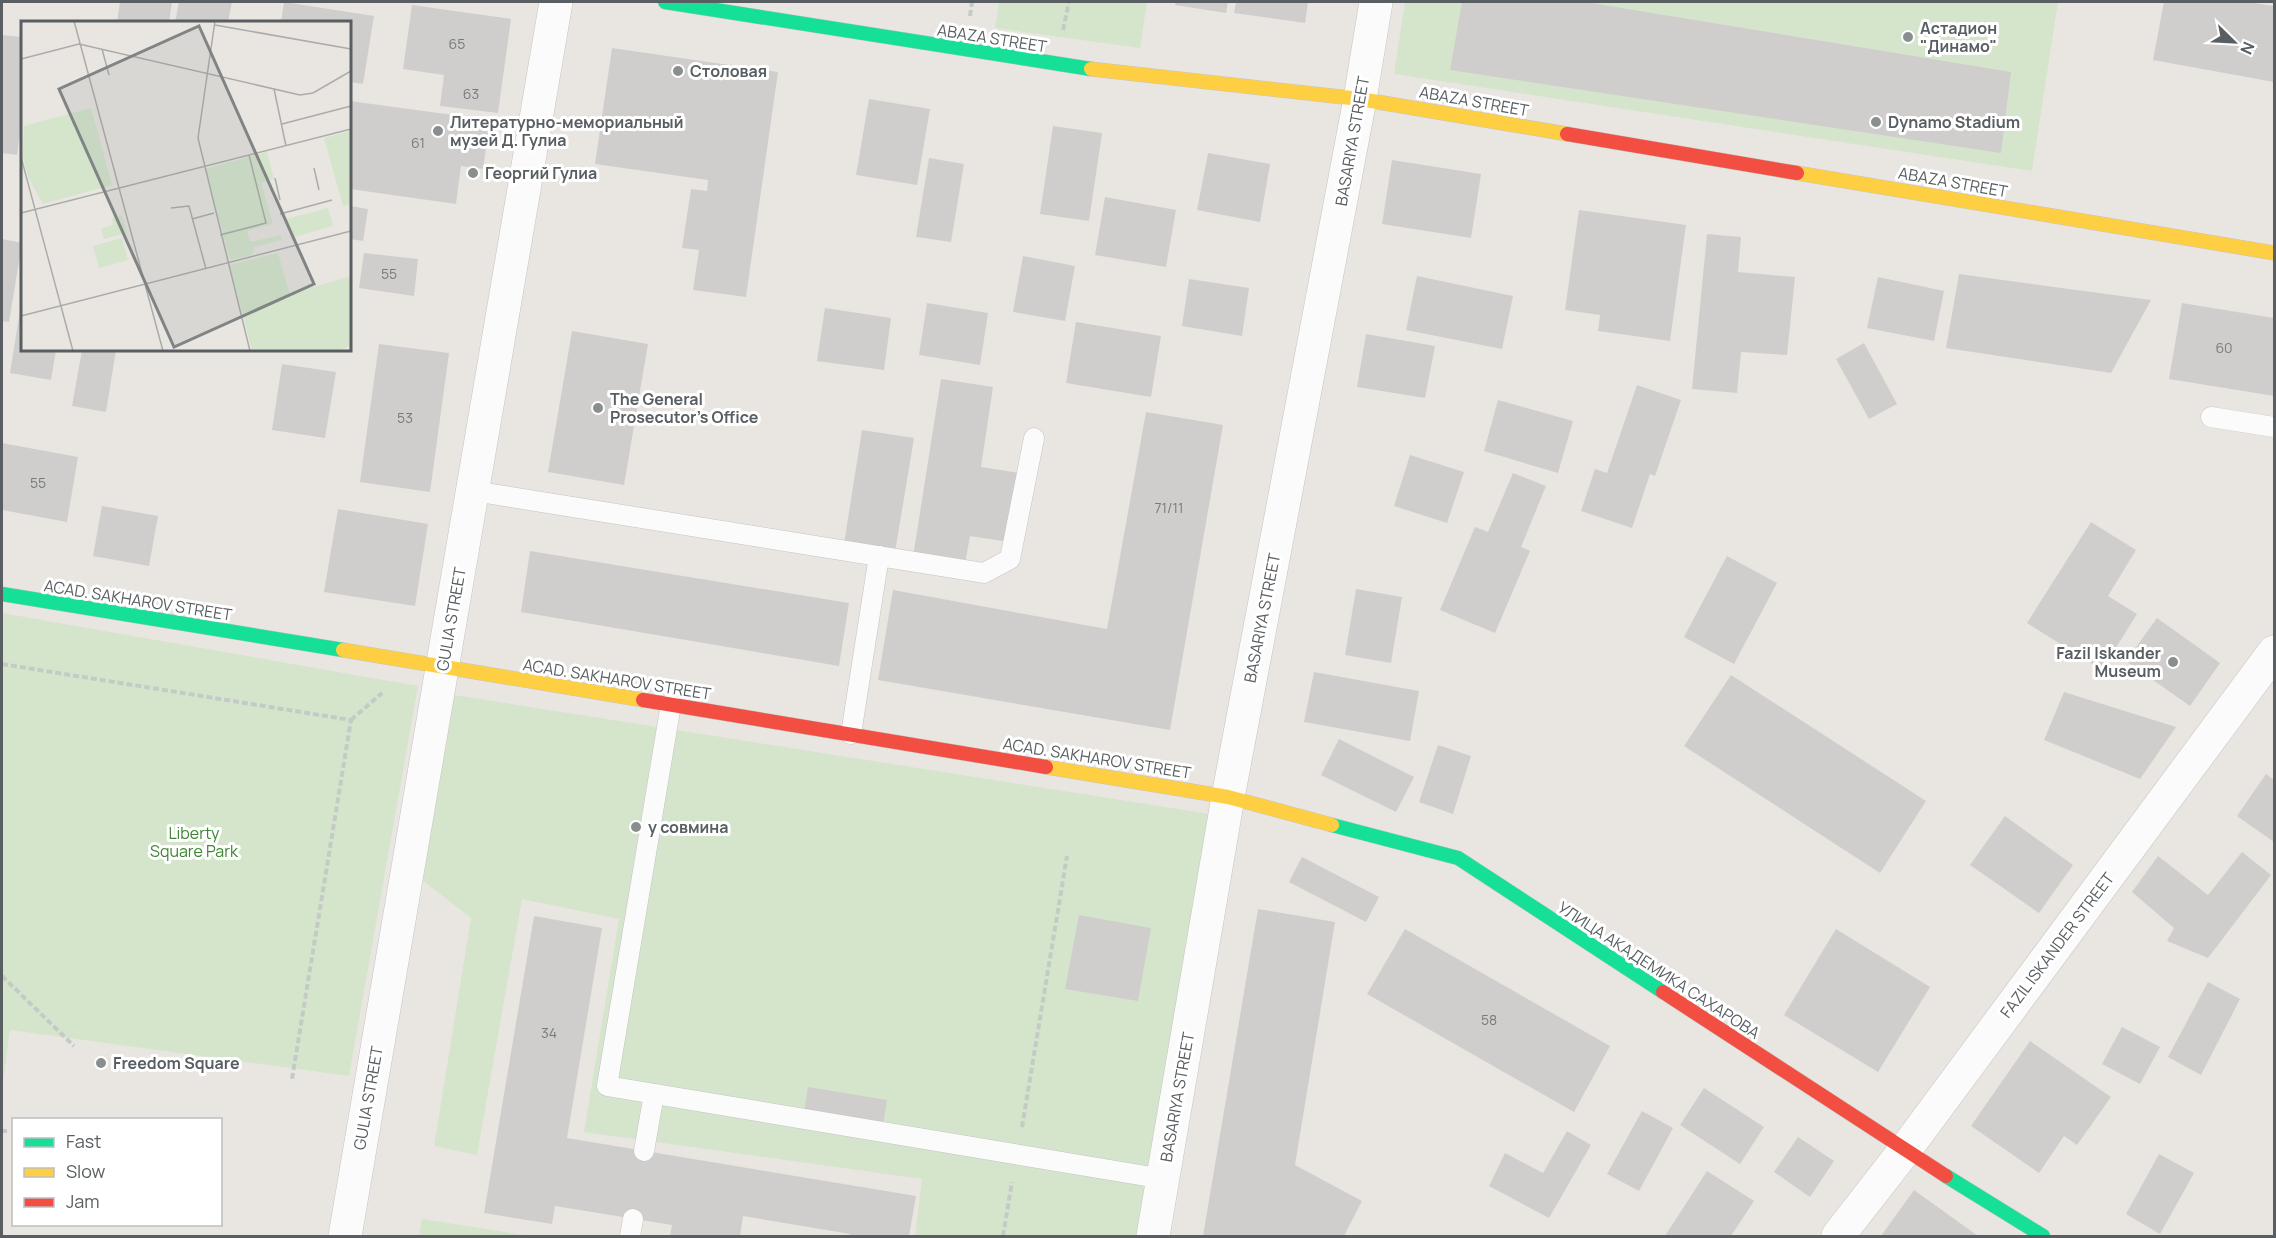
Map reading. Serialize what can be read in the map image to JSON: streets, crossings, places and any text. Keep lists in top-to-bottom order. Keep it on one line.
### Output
{"streets":{"street":["ABAZA STREET","BASARIYA STREET","ACAD. SAKHAROV STREET","GULIA STREET","FAZIL ISKANDER STREET","УЛИЦА АКАДЕМИКА САХАРОВА"]},"crossings":[["ABAZA STREET","BASARIYA STREET"],["BASARIYA STREET","ACAD. SAKHAROV STREET"],["BASARIYA STREET","УЛИЦА АКАДЕМИКА САХАРОВА"],["ACAD. SAKHAROV STREET","GULIA STREET"],["ACAD. SAKHAROV STREET","УЛИЦА АКАДЕМИКА САХАРОВА"],["FAZIL ISKANDER STREET","УЛИЦА АКАДЕМИКА САХАРОВА"]],"parks":["Liberty Square Park"],"places":["Астадион \"Динамо\"","Столовая","Dynamo Stadium","Литературно-мемориальный музей Д. Гулиа","Георгий Гулиа","The General Prosecutor's Office","Fazil Iskander Museum","у совмина","Freedom Square"],"house_numbers":["65","63","61","55","60","53","55","71/11","58","34"],"legend":["Fast","Slow","Jam"],"north":"bottom right"}
